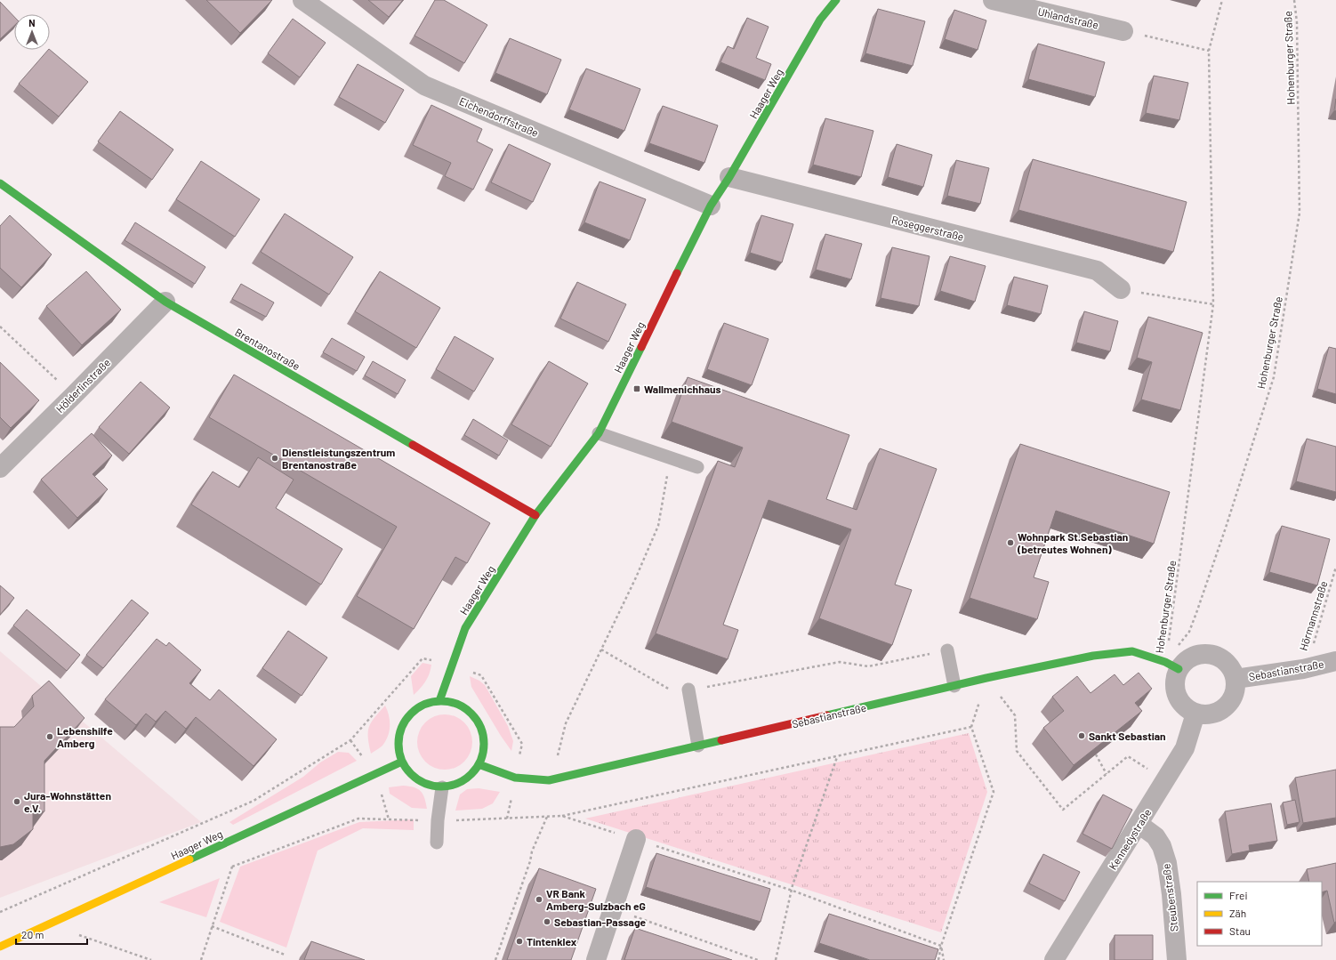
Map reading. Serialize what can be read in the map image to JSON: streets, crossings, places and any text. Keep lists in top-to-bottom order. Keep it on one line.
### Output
{"streets":{"street":["Uhlandstraße","Haager Weg","Eichendorffstraße","Roseggerstraße","Brentanostraße","Hölderlinstraße","Sebastianstraße","Kennedystraße","Steubenstraße"],"path":["Hohenburger Straße","Hörmannstraße"]},"crossings":[["Hohenburger Straße","Sebastianstraße"],["Hohenburger Straße","Kennedystraße"],["Haager Weg","Eichendorffstraße"],["Haager Weg","Roseggerstraße"],["Haager Weg","Brentanostraße"],["Haager Weg","Sebastianstraße"],["Brentanostraße","Hölderlinstraße"],["Hörmannstraße","Sebastianstraße"],["Sebastianstraße","Kennedystraße"],["Kennedystraße","Steubenstraße"]],"places":{"transit":["Wallmenichhaus"],"other":["Dienstleistungszentrum Brentanostraße","Wohnpark St.Sebastian (betreutes Wohnen)","Sankt Sebastian","Lebenshilfe Amberg","Jura-Wohnstätten e.V.","VR Bank Amberg-Sulzbach eG","Sebastian-Passage","Tintenklex"]},"legend":["Frei","Zäh","Stau"],"scale_bar":"20 m","north":"top"}
